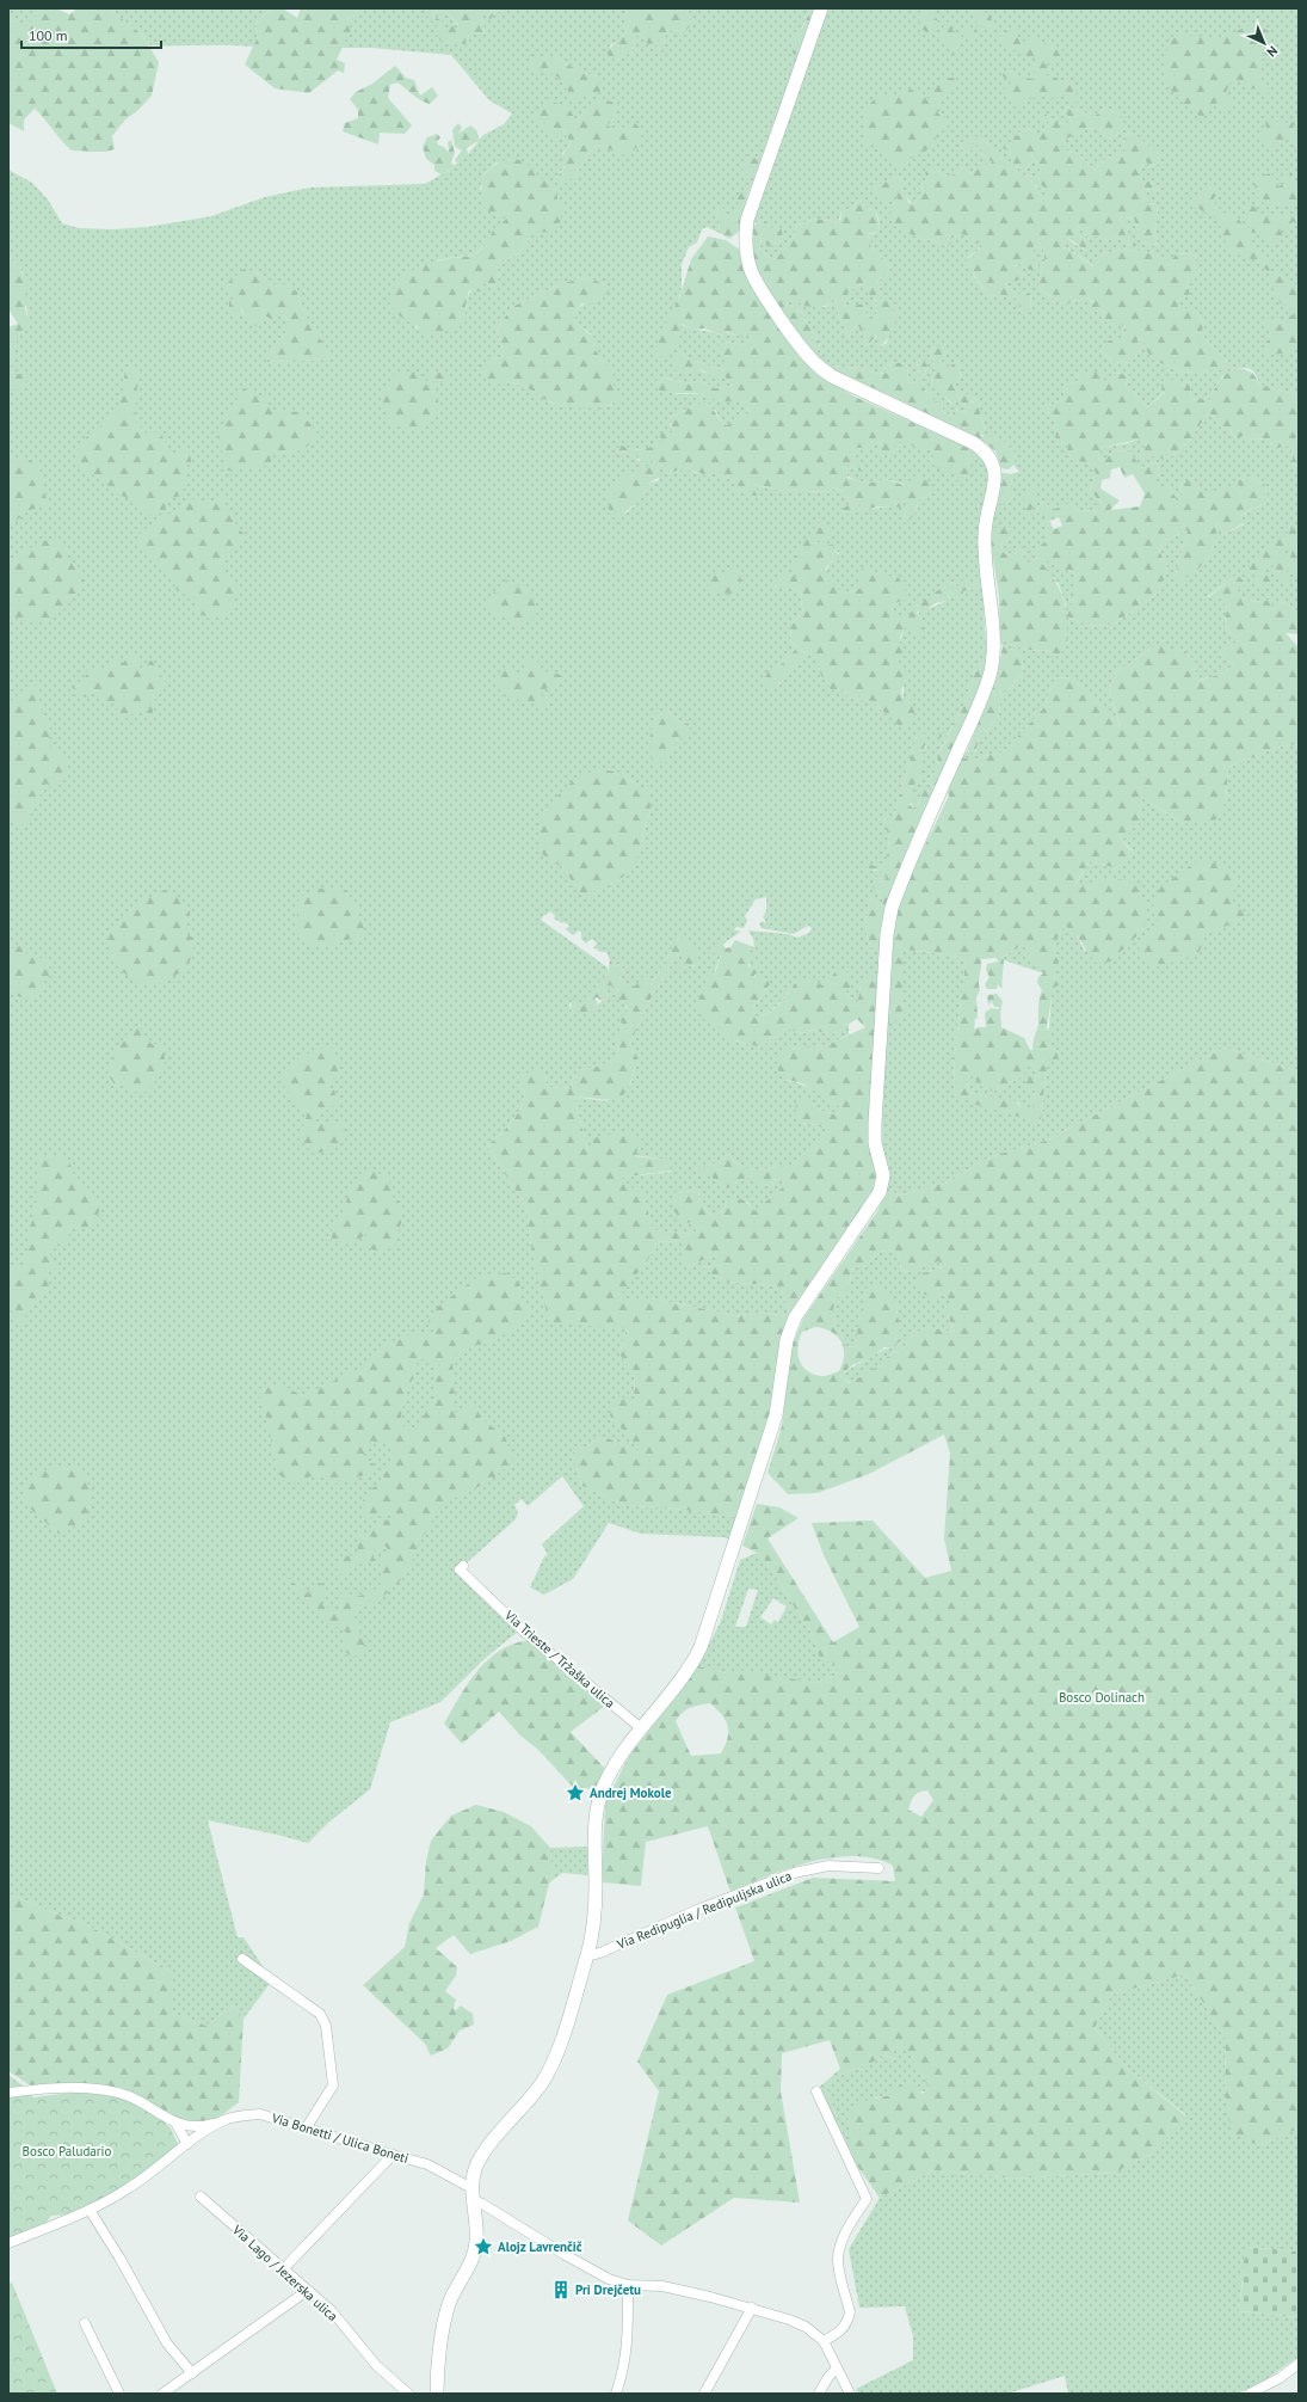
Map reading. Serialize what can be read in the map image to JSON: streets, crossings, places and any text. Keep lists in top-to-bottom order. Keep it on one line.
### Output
{"streets":{"street":["Via Trieste / Tržaška ulica","Via Redipuglia / Redipuljska ulica","Via Bonetti / Ulica Boneti","Via Lago / Jezerska ulica"]},"parks":["Bosco Dolinach","Bosco Paludario"],"places":{"place":["Andrej Mokole","Alojz Lavrenčič"],"building":["Pri Drejčetu"]},"scale_bar":"100 m","north":"bottom right"}
